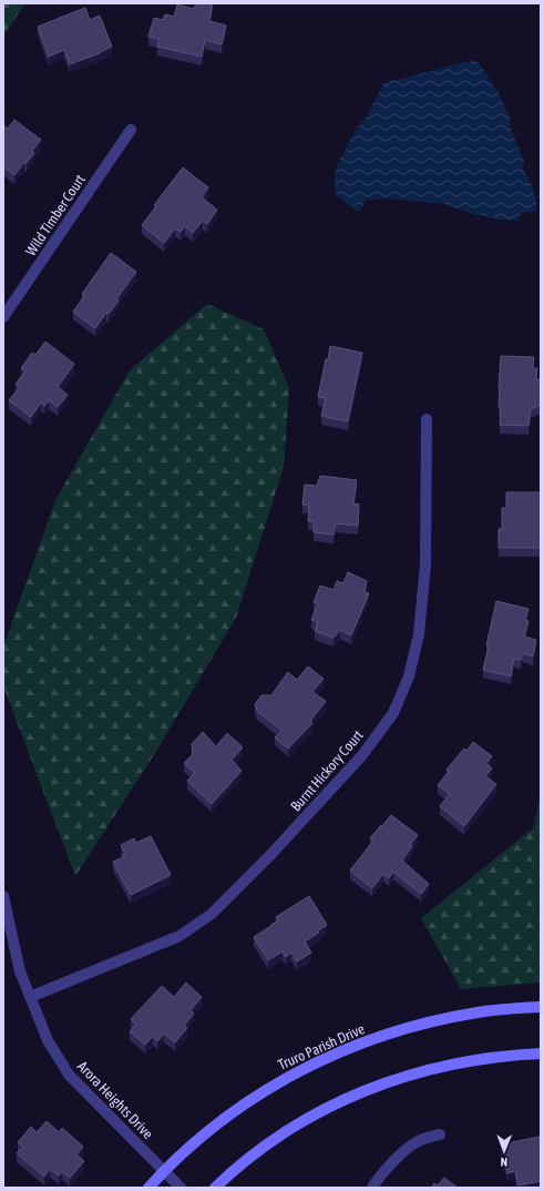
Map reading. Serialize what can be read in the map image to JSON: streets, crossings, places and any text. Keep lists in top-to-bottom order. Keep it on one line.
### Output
{"streets":{"street":["Wild Timber Court","Burnt Hickory Court","Truro Parish Drive","Arora Heights Drive"]},"crossings":[["Burnt Hickory Court","Arora Heights Drive"],["Truro Parish Drive","Arora Heights Drive"]],"north":"bottom"}
